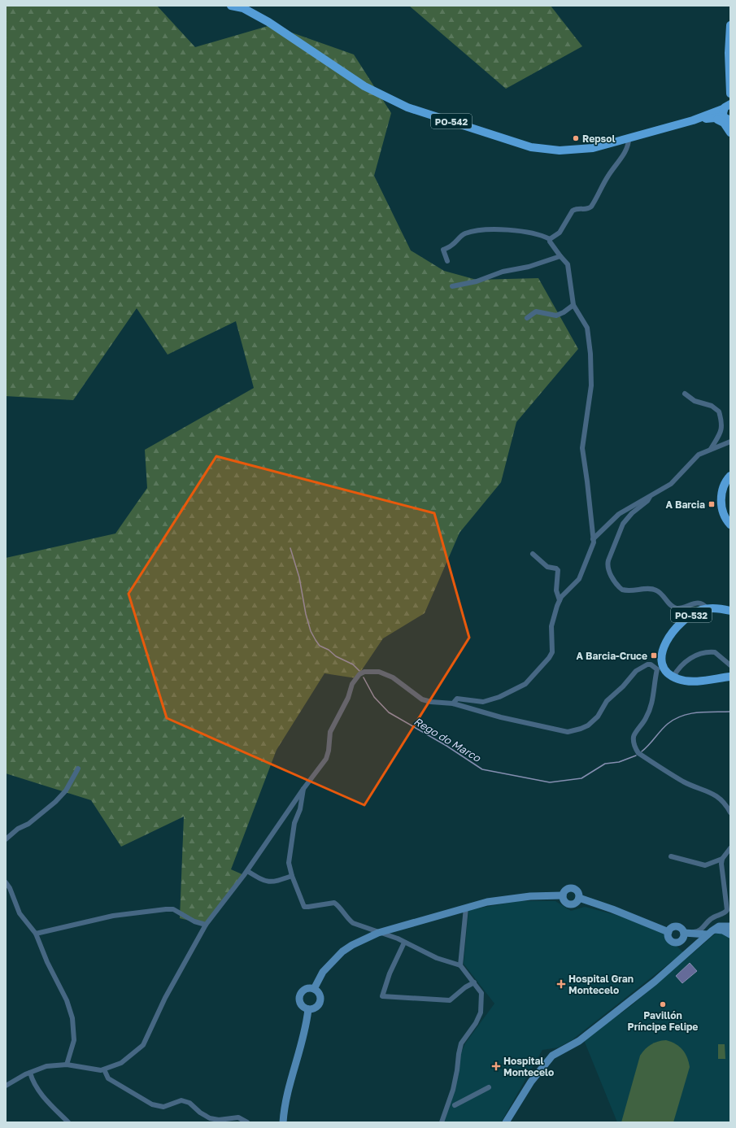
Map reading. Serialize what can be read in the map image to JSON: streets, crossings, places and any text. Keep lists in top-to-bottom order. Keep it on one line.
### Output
{"streets":{"main road":["PO-542","PO-532"]},"water":["Rego do Marco"],"places":{"other":["Repsol","Pavillón Príncipe Felipe"],"transit":["A Barcia","A Barcia-Cruce"],"health":["Hospital Gran Montecelo","Hospital Montecelo"]}}
